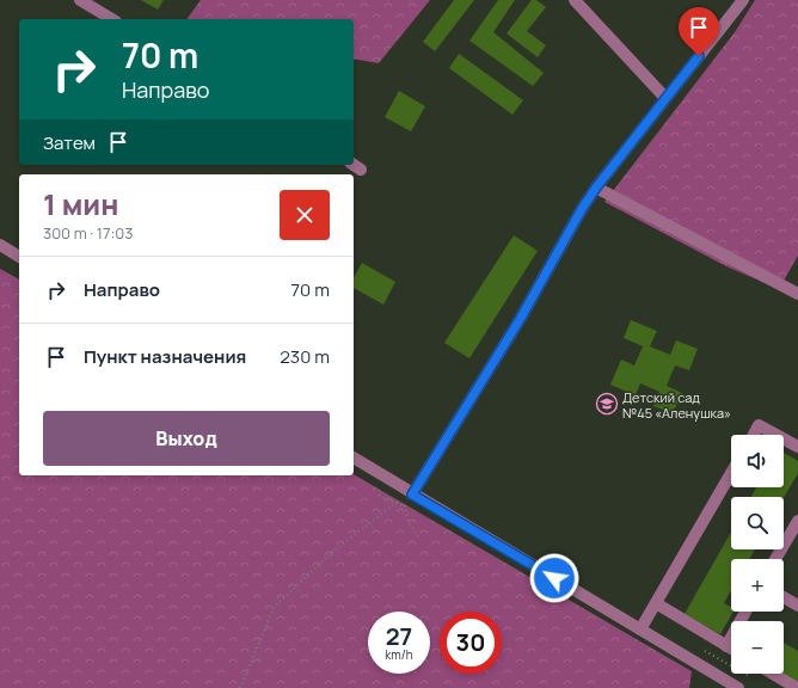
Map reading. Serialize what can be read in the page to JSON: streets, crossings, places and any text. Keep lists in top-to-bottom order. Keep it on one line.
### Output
{"places":{"school or university":["Детский сад №45 «Аленушка»"]},"page":{"turn":["70 m","Направо"],"then":"Затем","heading":["1 мин","300 m · 17:03"],"list":[{"name":"Направо","value":"70 m"},{"name":"Пункт назначения","value":"230 m"}],"buttons":"Выход","map_buttons":["+","−"],"speed":"27 km/h","limit":"30"}}
